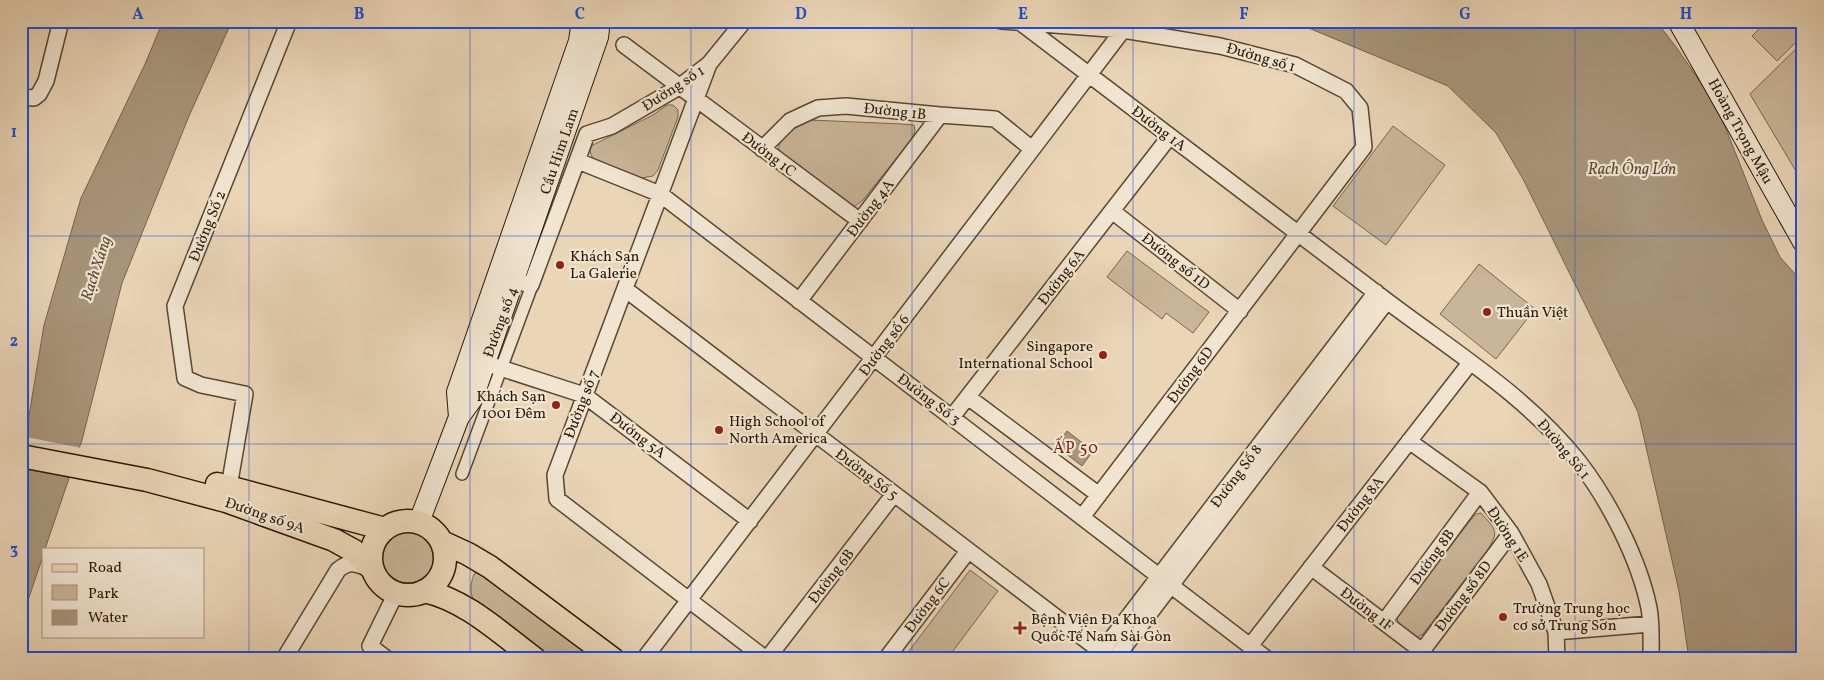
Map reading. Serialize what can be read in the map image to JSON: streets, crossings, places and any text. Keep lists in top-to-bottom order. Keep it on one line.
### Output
{"streets":{"main road":["Hoàng Trọng Mậu","Cầu Him Lam","Đường số 4","Đường số 9A"],"street":["Đường số 1","Đường 1B","Đường 1A","Đường 1C","Đường 4A","Đường Số 2","Đường số 1D","Đường 6A","Đường số 6","Đường 6D","Đường Số 3","Đường số 7","Đường 5A","Đường Số 1","Đường Số 5","Đường Số 8","Đường 8A","Đường 1E","Đường 8B","Đường 6B","Đường số 8D","Đường 6C","Đường 1F"]},"crossings":[["Đường số 1","Đường 1A"],["Đường số 1","Đường 1C"],["Đường số 1","Đường số 4"],["Đường số 1","Đường số 6"],["Đường số 1","Đường 6D"],["Đường số 1","Đường Số 3"],["Đường số 1","Đường số 7"],["Đường số 1","Đường Số 1"],["Đường 1B","Đường 1C"],["Đường 1B","Đường 4A"],["Đường 1B","Đường số 6"],["Đường 1A","Đường 6A"],["Đường 1A","Đường số 6"],["Đường 1A","Đường 6D"],["Đường 1A","Đường Số 1"],["Cầu Him Lam","Đường số 4"],["Đường 1C","Đường 4A"],["Đường 1C","Đường số 7"],["Đường 4A","Đường Số 3"],["Đường Số 2","Đường số 9A"],["Đường số 1D","Đường 6A"],["Đường số 1D","Đường 6D"],["Đường 6A","Đường Số 3"],["Đường số 4","Đường Số 3"],["Đường số 4","Đường 5A"],["Đường số 4","Đường số 9A"],["Đường số 6","Đường Số 3"],["Đường số 6","Đường số 7"],["Đường số 6","Đường 5A"],["Đường số 6","Đường Số 5"],["Đường 6D","Đường Số 3"],["Đường 6D","Đường Số 1"],["Đường Số 3","Đường số 7"],["Đường Số 3","Đường Số 8"],["Đường Số 3","Đường 8A"],["Đường số 7","Đường 5A"],["Đường số 7","Đường Số 5"],["Đường số 7","Đường 6B"],["Đường Số 1","Đường Số 8"],["Đường Số 1","Đường 8A"],["Đường Số 5","Đường Số 8"],["Đường Số 5","Đường 6B"],["Đường Số 5","Đường 6C"],["Đường 8A","Đường 1E"],["Đường 8A","Đường 1F"],["Đường 1E","Đường 8B"],["Đường 1E","Đường số 8D"],["Đường 8B","Đường 1F"],["Đường số 8D","Đường 1F"]],"districts":["ẤP 50"],"water":["Rạch Ông Lớn","Rạch Xáng"],"places":{"other":["Khách Sạn La Galerie","Thuần Việt","Singapore International School","Khách Sạn 1001 Đêm","High School of North America","Trường Trung học cơ sở Trung Sơn"],"health":["Bệnh Viện Đa Khoa Quốc Tế Nam Sài Gòn"]},"legend":["Road","Park","Water"],"grid":{"columns":["A","B","C","D","E","F","G","H"],"rows":["1","2","3"]}}
